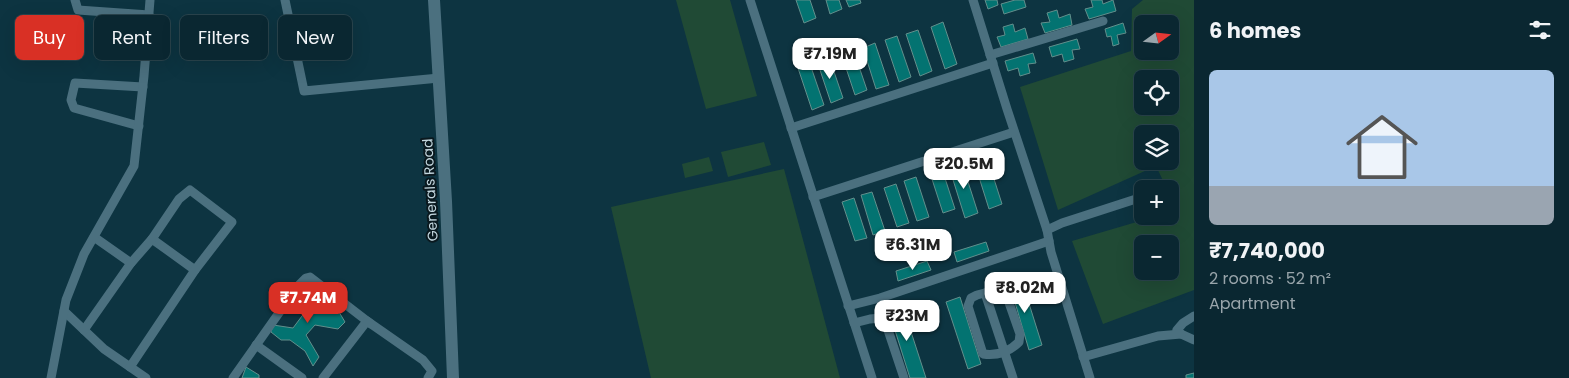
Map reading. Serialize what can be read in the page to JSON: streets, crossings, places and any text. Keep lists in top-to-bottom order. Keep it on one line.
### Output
{"streets":{"street":["Generals Road"]},"north":"right","page":{"heading":"6 homes","map_buttons":["+","−"],"chip":["Buy","Rent","Filters","New"],"price":["₹7.19M","₹20.5M","₹6.31M","₹8.02M","₹7.74M","₹23M"],"list":[{"name":"₹7,740,000","note":"2 rooms · 52 m² · Apartment"}]}}
